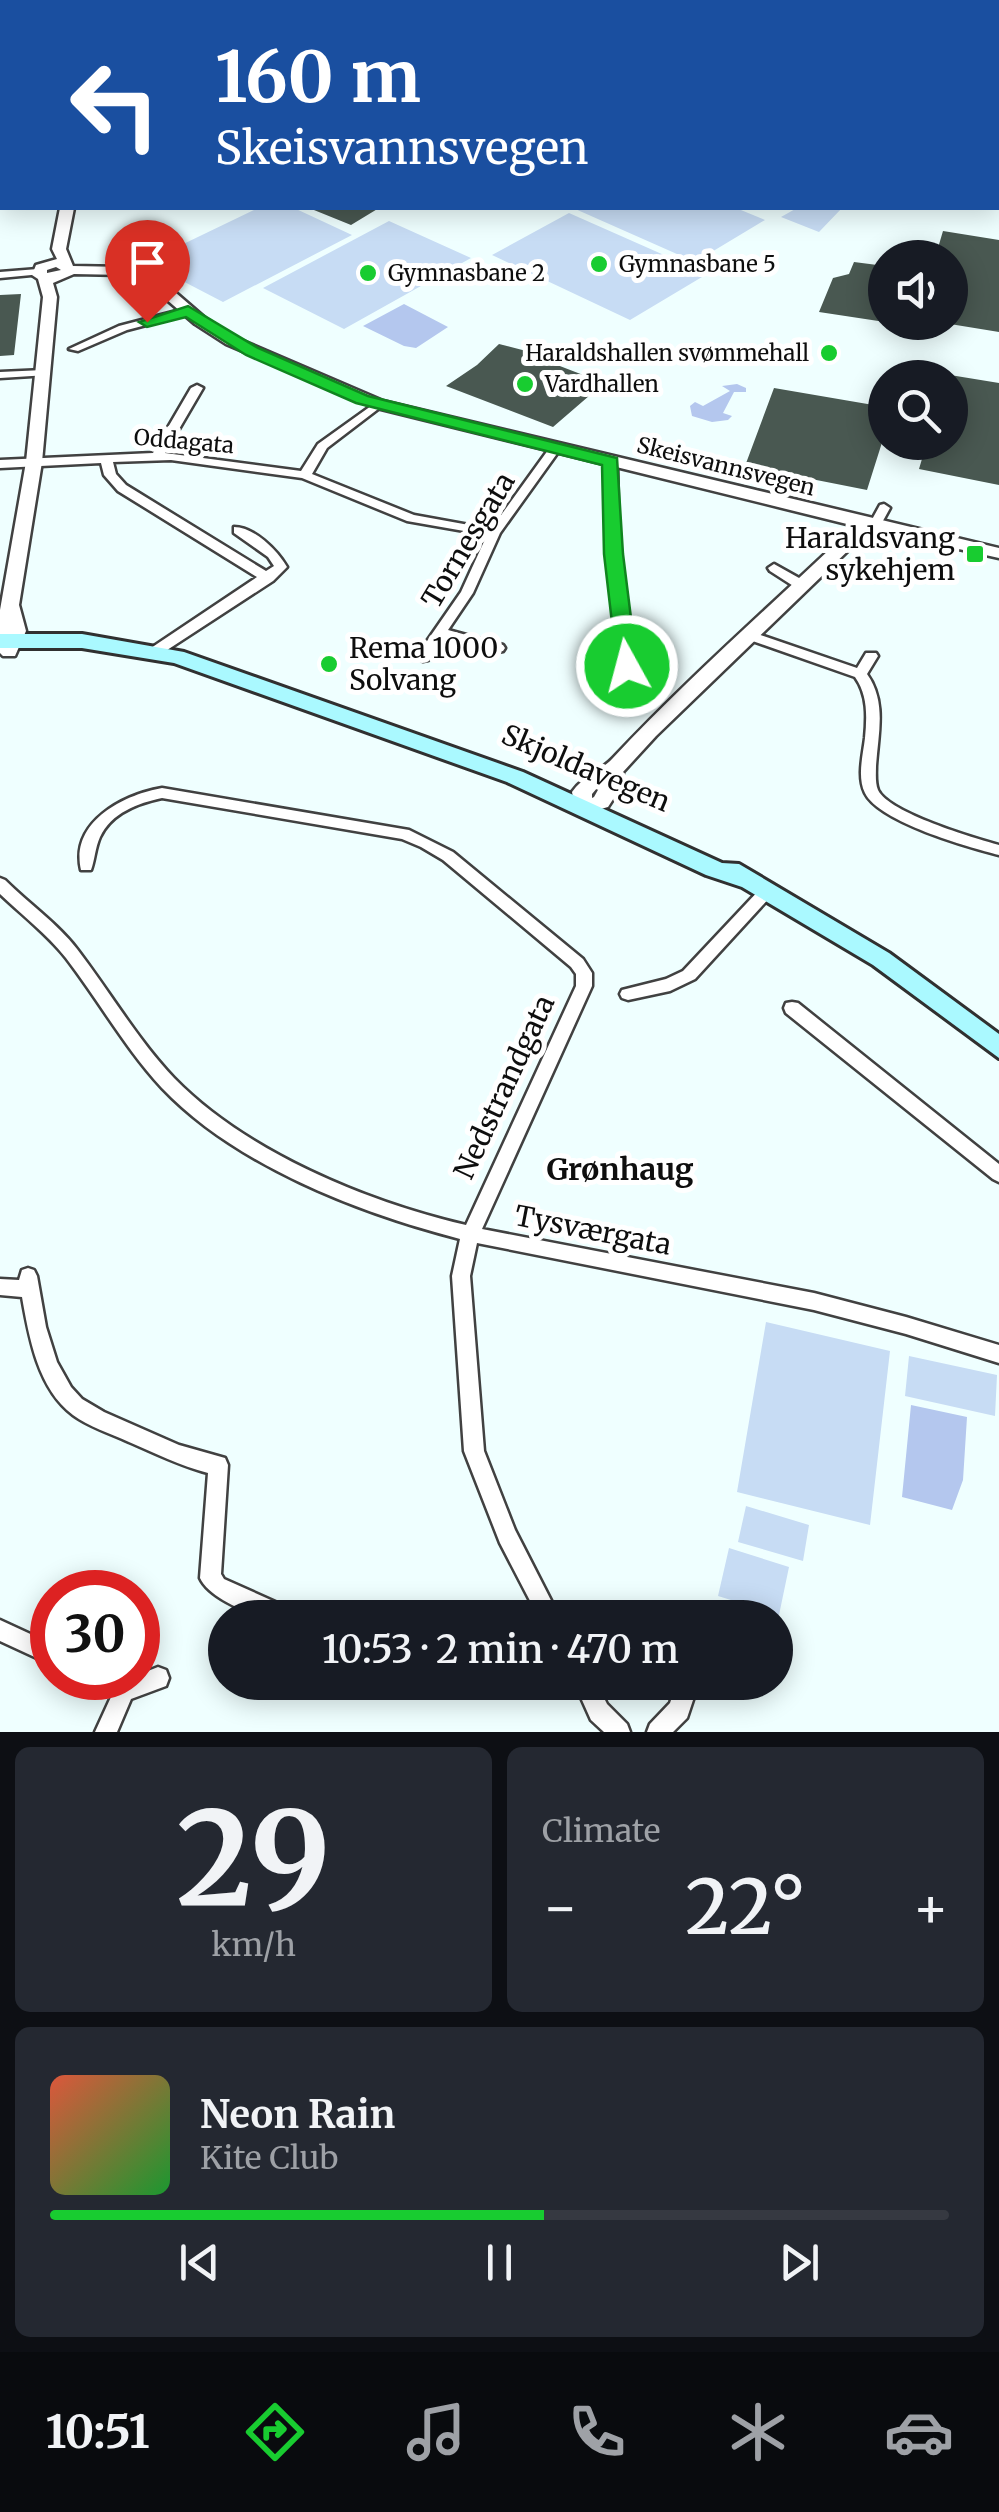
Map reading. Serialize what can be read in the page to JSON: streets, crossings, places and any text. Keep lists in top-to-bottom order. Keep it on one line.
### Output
{"streets":{"main road":["Skjoldavegen"],"street":["Oddagata","Skeisvannsvegen","Tornesgata","Nedstrandgata","Tysværgata"]},"crossings":[["Oddagata","Tornesgata"],["Skeisvannsvegen","Tornesgata"],["Nedstrandgata","Tysværgata"]],"districts":["Grønhaug"],"places":{"other":["Gymnasbane 5","Gymnasbane 2","Haraldshallen svømmehall","Vardhallen","Rema 1000 Solvang"],"transit":["Haraldsvang sykehjem"]},"page":{"turn":["160 m","Skeisvannsvegen"],"limit":"30","trip":"10:53 · 2 min · 470 m","tile":[["29","km/h"],"Climate"],"heat":["−","22°","+"],"song":["Neon Rain","Kite Club"],"tabs":"10:51"}}
